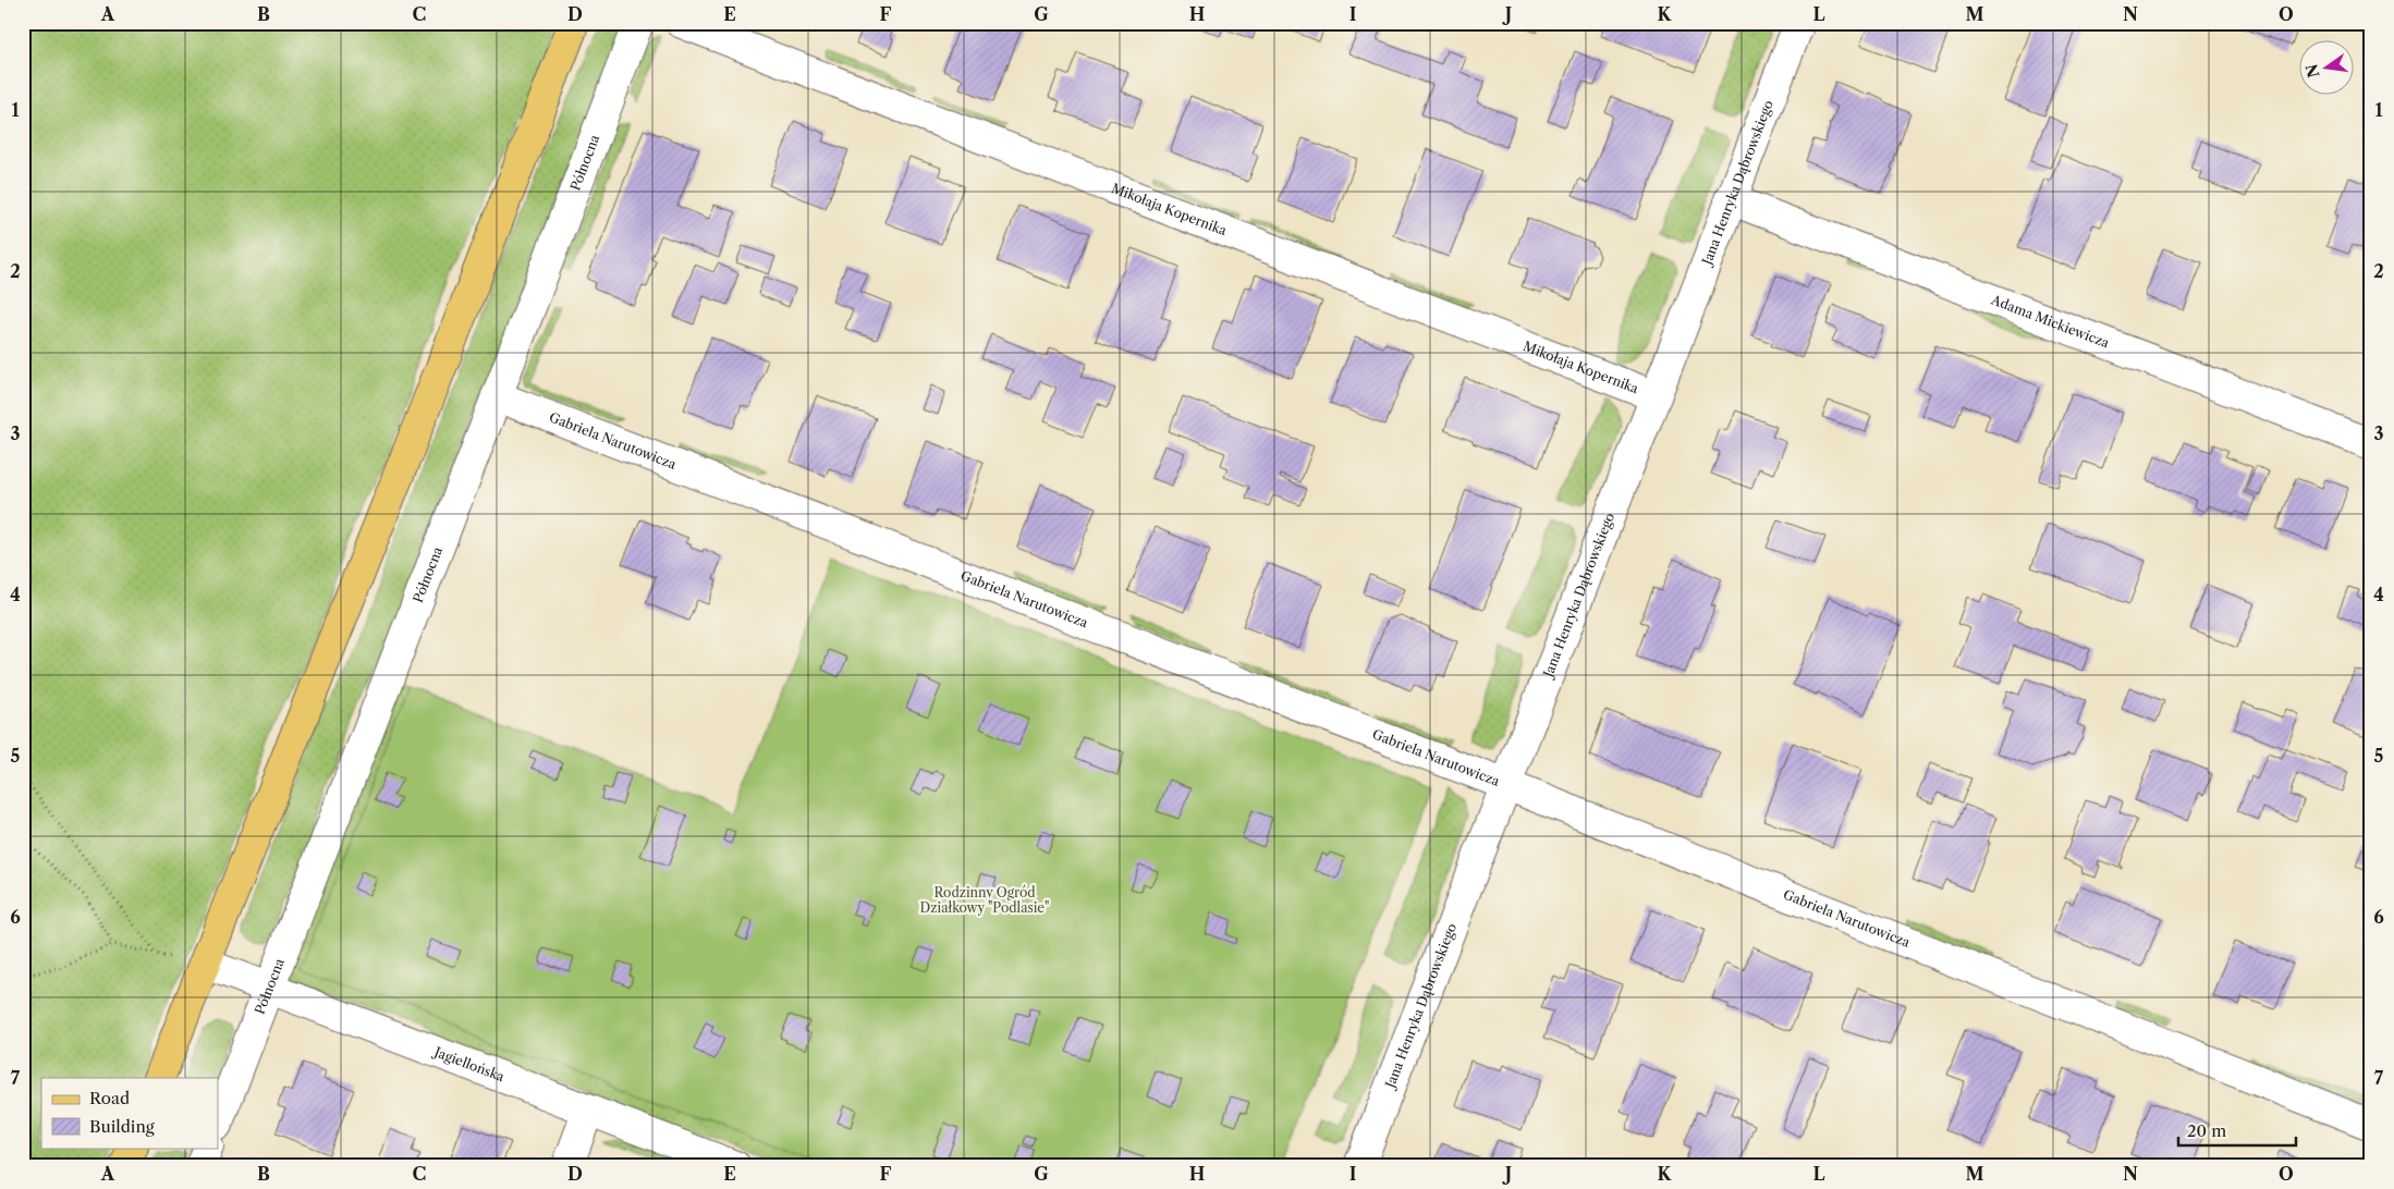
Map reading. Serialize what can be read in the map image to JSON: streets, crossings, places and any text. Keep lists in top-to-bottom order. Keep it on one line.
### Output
{"streets":{"street":["Północna","Jana Henryka Dąbrowskiego","Mikołaja Kopernika","Adama Mickiewicza","Gabriela Narutowicza","Jagiellońska"]},"crossings":[["Północna","Gabriela Narutowicza"],["Północna","Jagiellońska"],["Jana Henryka Dąbrowskiego","Mikołaja Kopernika"],["Jana Henryka Dąbrowskiego","Adama Mickiewicza"],["Jana Henryka Dąbrowskiego","Gabriela Narutowicza"]],"parks":["Rodzinny Ogród Działkowy \"Podlasie\""],"legend":["Road","Building"],"scale_bar":"20 m","north":"left","grid":{"columns":["A","B","C","D","E","F","G","H","I","J","K","L","M","N","O"],"rows":["1","2","3","4","5","6","7"]}}
